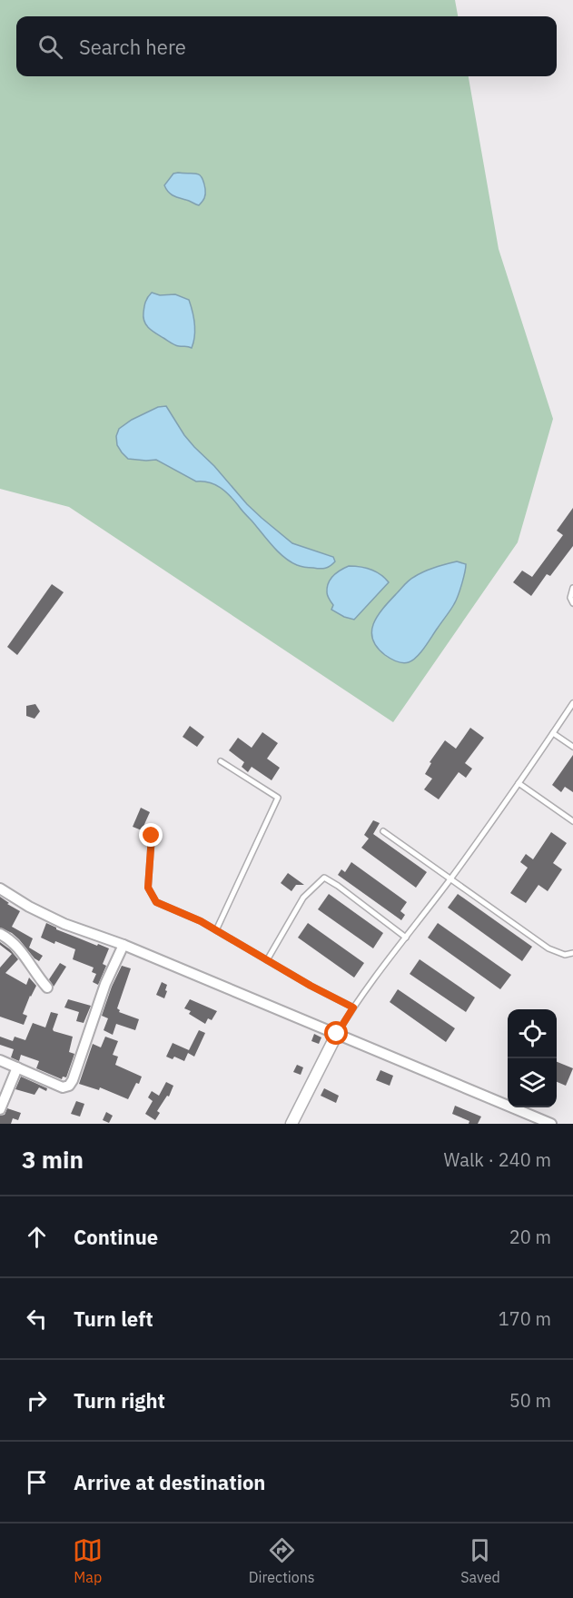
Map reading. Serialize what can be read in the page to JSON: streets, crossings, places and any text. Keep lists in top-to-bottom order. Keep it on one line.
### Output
{"page":{"search":"Search here","heading":["3 min","Walk · 240 m"],"list":[["Continue","20 m"],["Turn left","170 m"],["Turn right","50 m"],"Arrive at destination"],"nav":["Map","Directions","Saved"]}}
